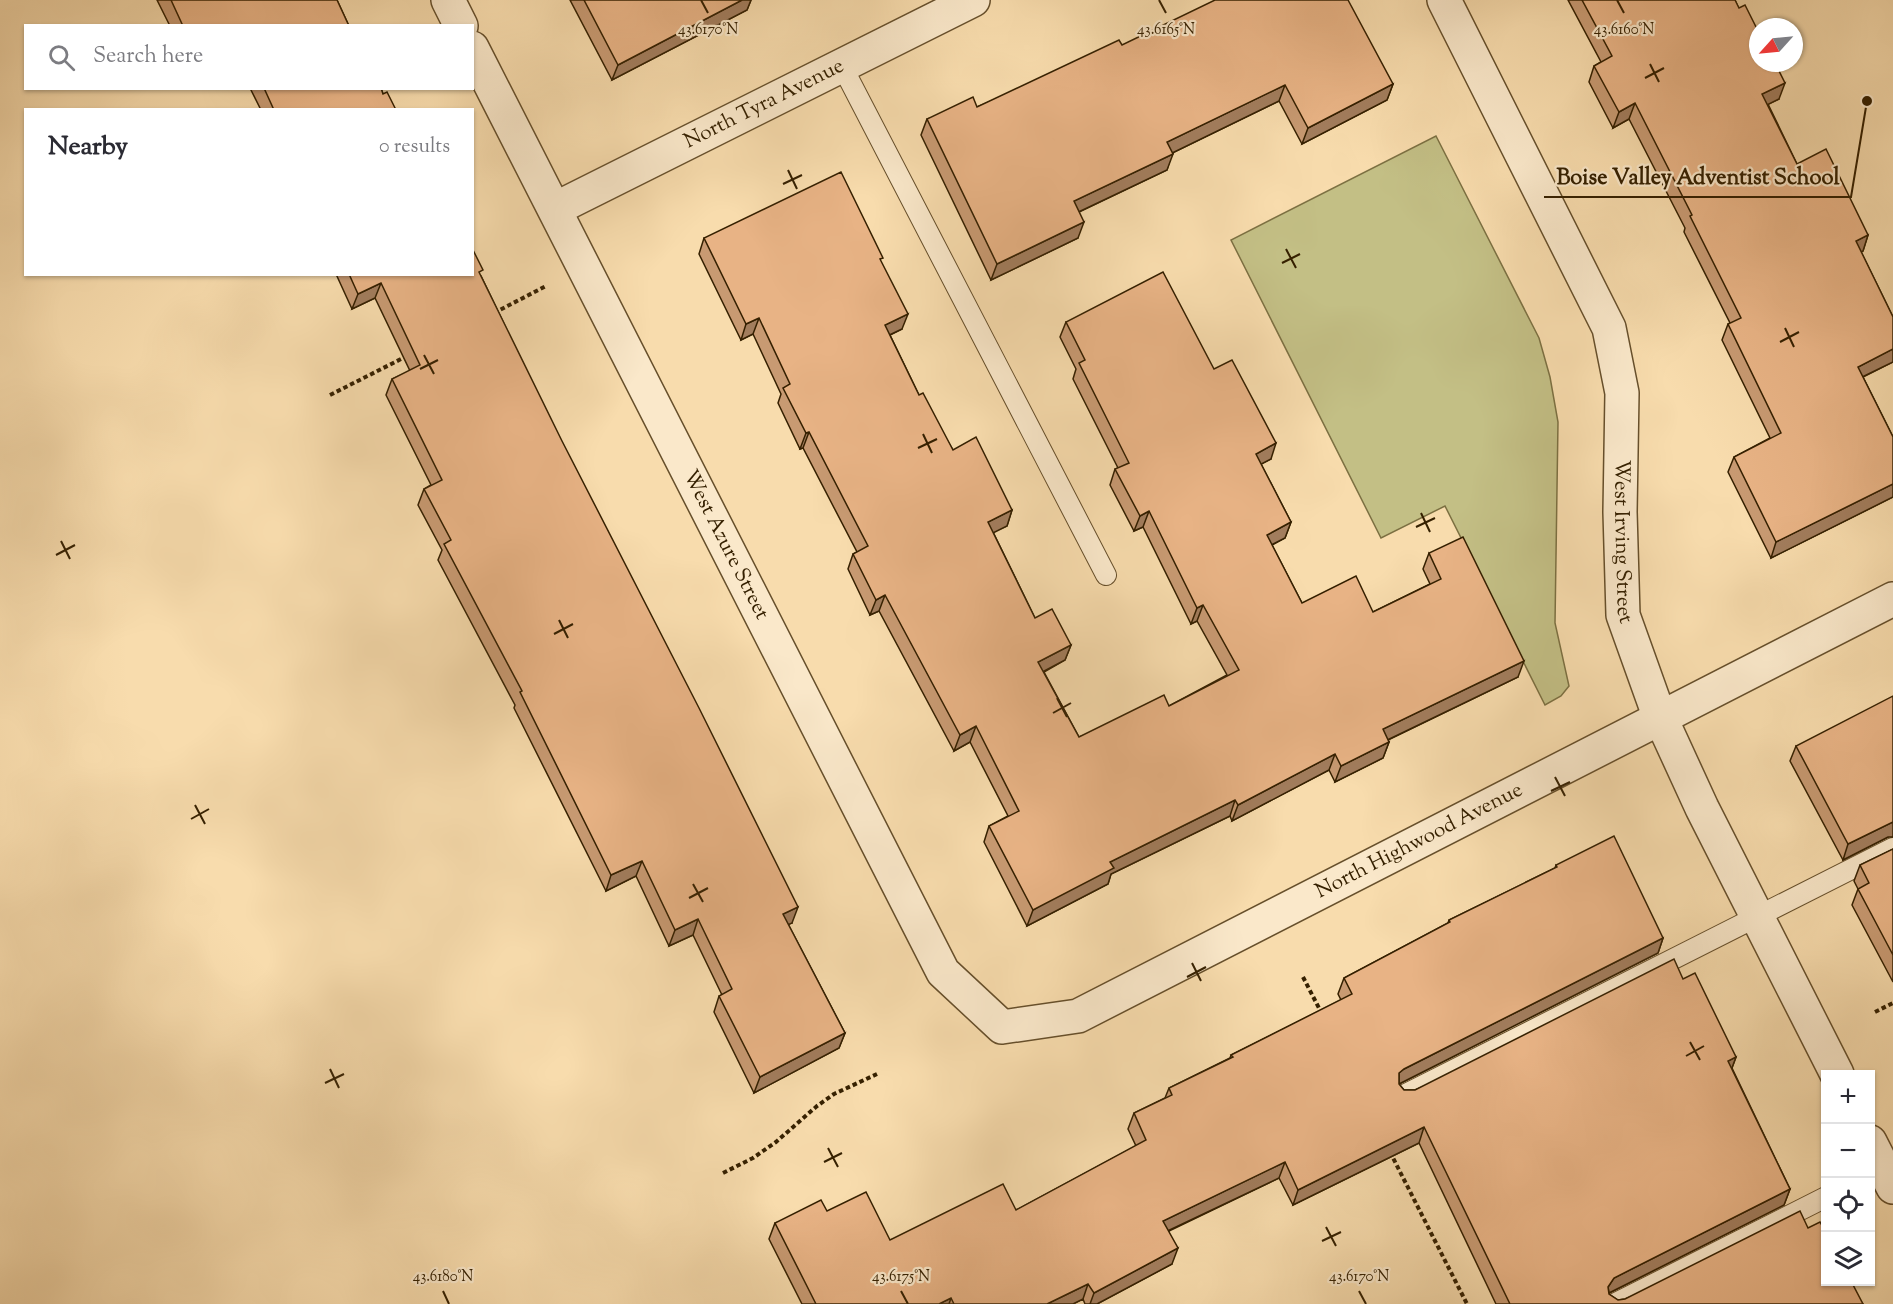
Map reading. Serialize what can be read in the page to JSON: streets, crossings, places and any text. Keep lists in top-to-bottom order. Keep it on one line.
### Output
{"streets":{"street":["North Tyra Avenue","West Irving Street","West Azure Street","North Highwood Avenue"]},"crossings":[["North Tyra Avenue","West Azure Street"],["West Irving Street","North Highwood Avenue"],["West Azure Street","North Highwood Avenue"]],"places":["Boise Valley Adventist School"],"north":"bottom left","page":{"search":"Search here","heading":["Nearby","0 results"],"map_buttons":["+","−"]},"coordinates":["43.6170°N","43.6165°N","43.6160°N","43.6180°N","43.6175°N"]}
